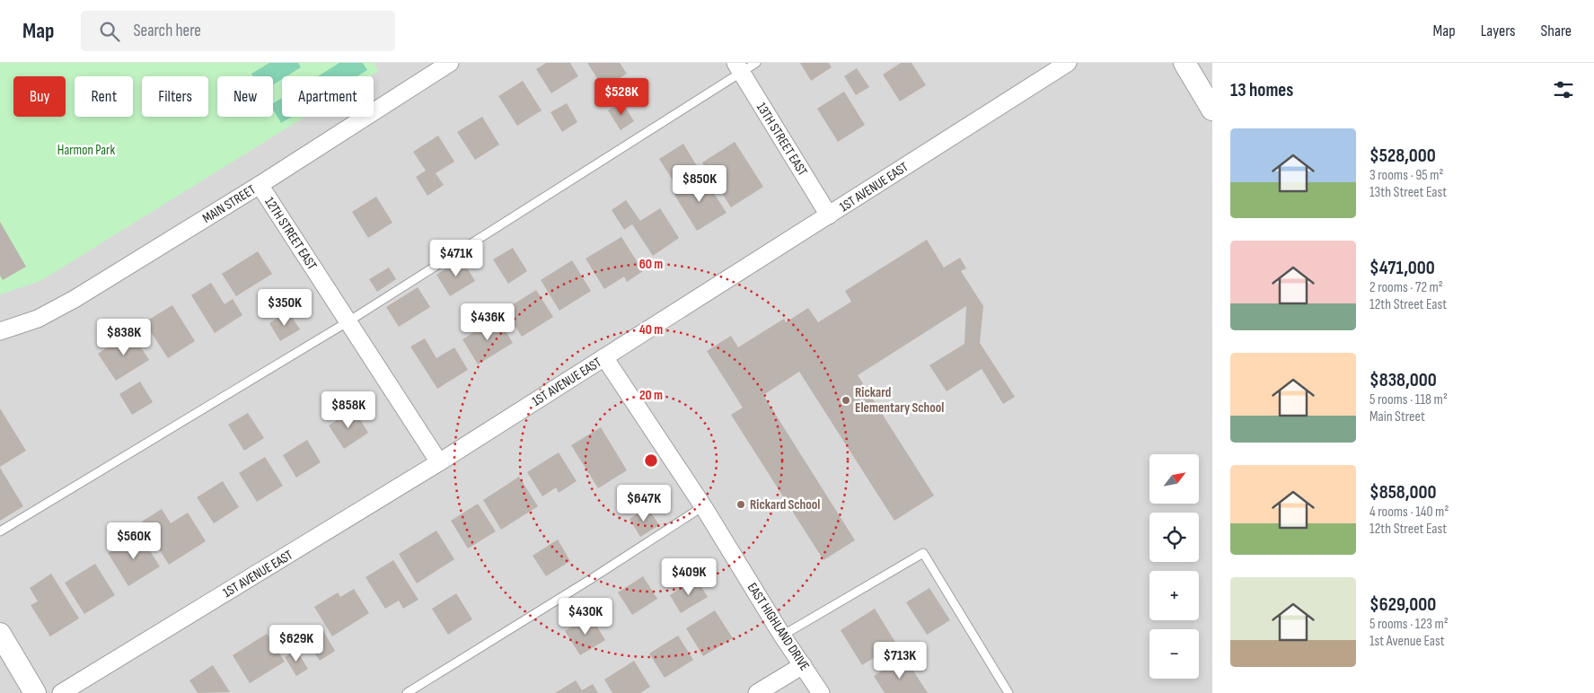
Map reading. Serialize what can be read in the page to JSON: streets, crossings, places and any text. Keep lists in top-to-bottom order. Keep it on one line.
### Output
{"streets":{"street":["13TH STREET EAST","1ST AVENUE EAST","MAIN STREET","12TH STREET EAST","EAST HIGHLAND DRIVE"]},"crossings":[["13TH STREET EAST","1ST AVENUE EAST"],["1ST AVENUE EAST","12TH STREET EAST"],["1ST AVENUE EAST","EAST HIGHLAND DRIVE"],["MAIN STREET","12TH STREET EAST"]],"parks":["Harmon Park"],"places":["Rickard Elementary School","Rickard School"],"north":"top right","page":{"header":"Map","search":"Search here","nav":["Map","Layers","Share"],"heading":"13 homes","chip":["Buy","Rent","Filters","New","Apartment"],"price":["$528K","$850K","$471K","$350K","$436K","$838K","$858K","$647K","$560K","$409K","$430K","$629K","$713K"],"list":[{"name":"$528,000","note":"3 rooms · 95 m² · 13th Street East"},{"name":"$471,000","note":"2 rooms · 72 m² · 12th Street East"},{"name":"$838,000","note":"5 rooms · 118 m² · Main Street"},{"name":"$858,000","note":"4 rooms · 140 m² · 12th Street East"},{"name":"$629,000","note":"5 rooms · 123 m² · 1st Avenue East"}],"map_buttons":["+","−"]},"rings":["60 m","40 m","20 m"]}
